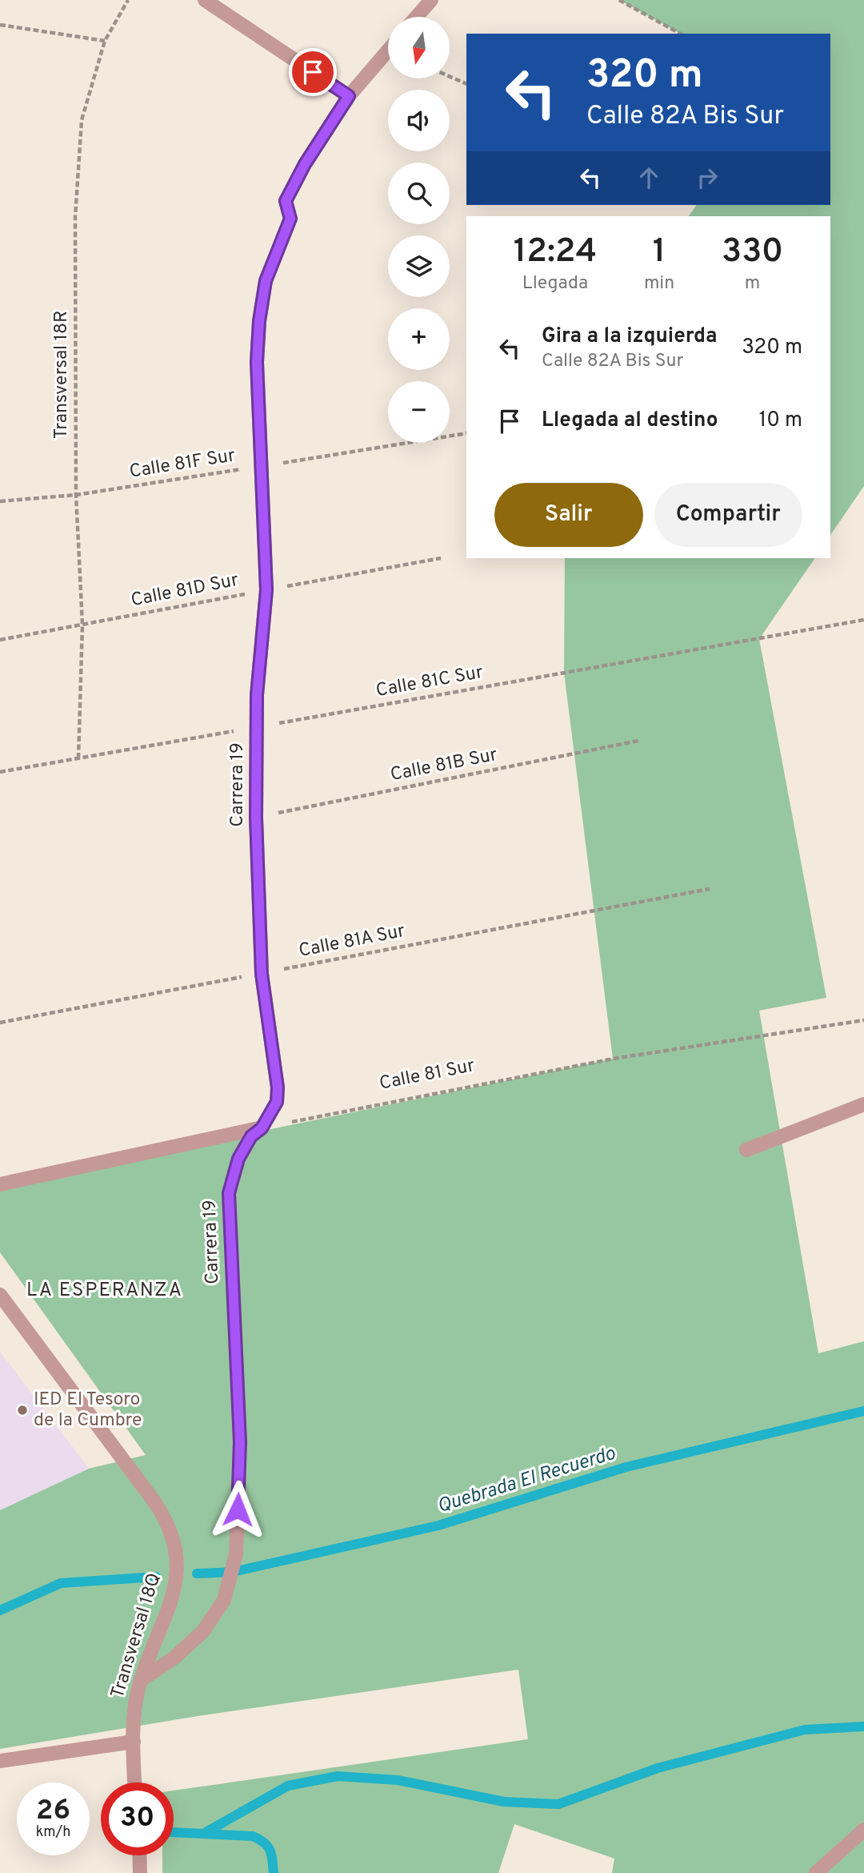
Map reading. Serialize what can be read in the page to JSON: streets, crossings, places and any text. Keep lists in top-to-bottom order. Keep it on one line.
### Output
{"streets":{"street":["Carrera 19","Transversal 18Q"],"path":["Transversal 18R","Calle 81F Sur","Calle 81D Sur","Calle 81C Sur","Calle 81B Sur","Calle 81A Sur","Calle 81 Sur"]},"crossings":[["Transversal 18R","Calle 81F Sur"],["Transversal 18R","Calle 81D Sur"],["Transversal 18R","Calle 81C Sur"],["Calle 81F Sur","Carrera 19"],["Calle 81D Sur","Carrera 19"],["Calle 81C Sur","Carrera 19"],["Calle 81B Sur","Carrera 19"],["Carrera 19","Calle 81A Sur"],["Carrera 19","Calle 81 Sur"],["Carrera 19","Transversal 18Q"]],"districts":["LA ESPERANZA"],"water":["Quebrada El Recuerdo"],"places":["IED El Tesoro de la Cumbre"],"north":"bottom","page":{"map_buttons":["+","−"],"turn":["320 m","Calle 82A Bis Sur"],"eta":["12:24","Llegada","1","min","330","m"],"list":[{"name":"Gira a la izquierda","note":"Calle 82A Bis Sur","value":"320 m"},{"name":"Llegada al destino","value":"10 m"}],"buttons":["Salir","Compartir"],"speed":"26 km/h","limit":"30"}}
